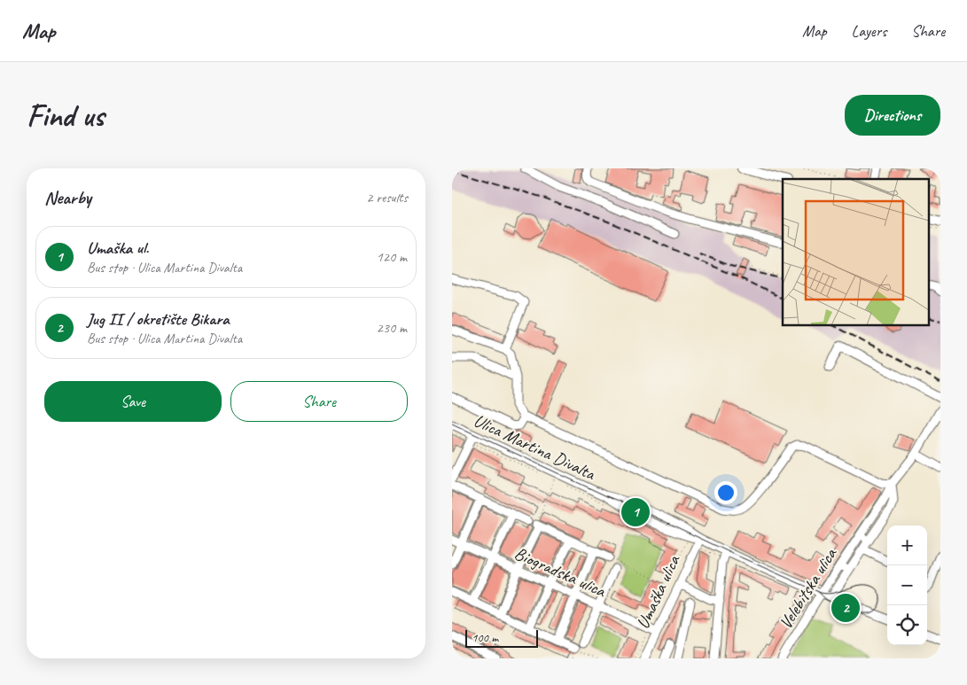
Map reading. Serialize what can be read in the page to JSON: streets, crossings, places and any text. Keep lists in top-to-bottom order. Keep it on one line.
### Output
{"streets":{"street":["Ulica Martina Divalta","Biogradska ulica","Velebitska ulica","Umaška ulica"]},"crossings":[["Ulica Martina Divalta","Velebitska ulica"],["Ulica Martina Divalta","Umaška ulica"],["Biogradska ulica","Umaška ulica"]],"scale_bar":"100 m","page":{"header":"Map","nav":["Map","Layers","Share"],"buttons":["Directions",["Save","Share"]],"title":"Find us","heading":["Nearby","2 results"],"list":[{"mark":"1","name":"Umaška ul.","note":"Bus stop · Ulica Martina Divalta","value":"120 m"},{"mark":"2","name":"Jug II / okretište Bikara","note":"Bus stop · Ulica Martina Divalta","value":"230 m"}],"pins":["1","2"],"map_buttons":["+","−"],"scale":"100 m"}}
